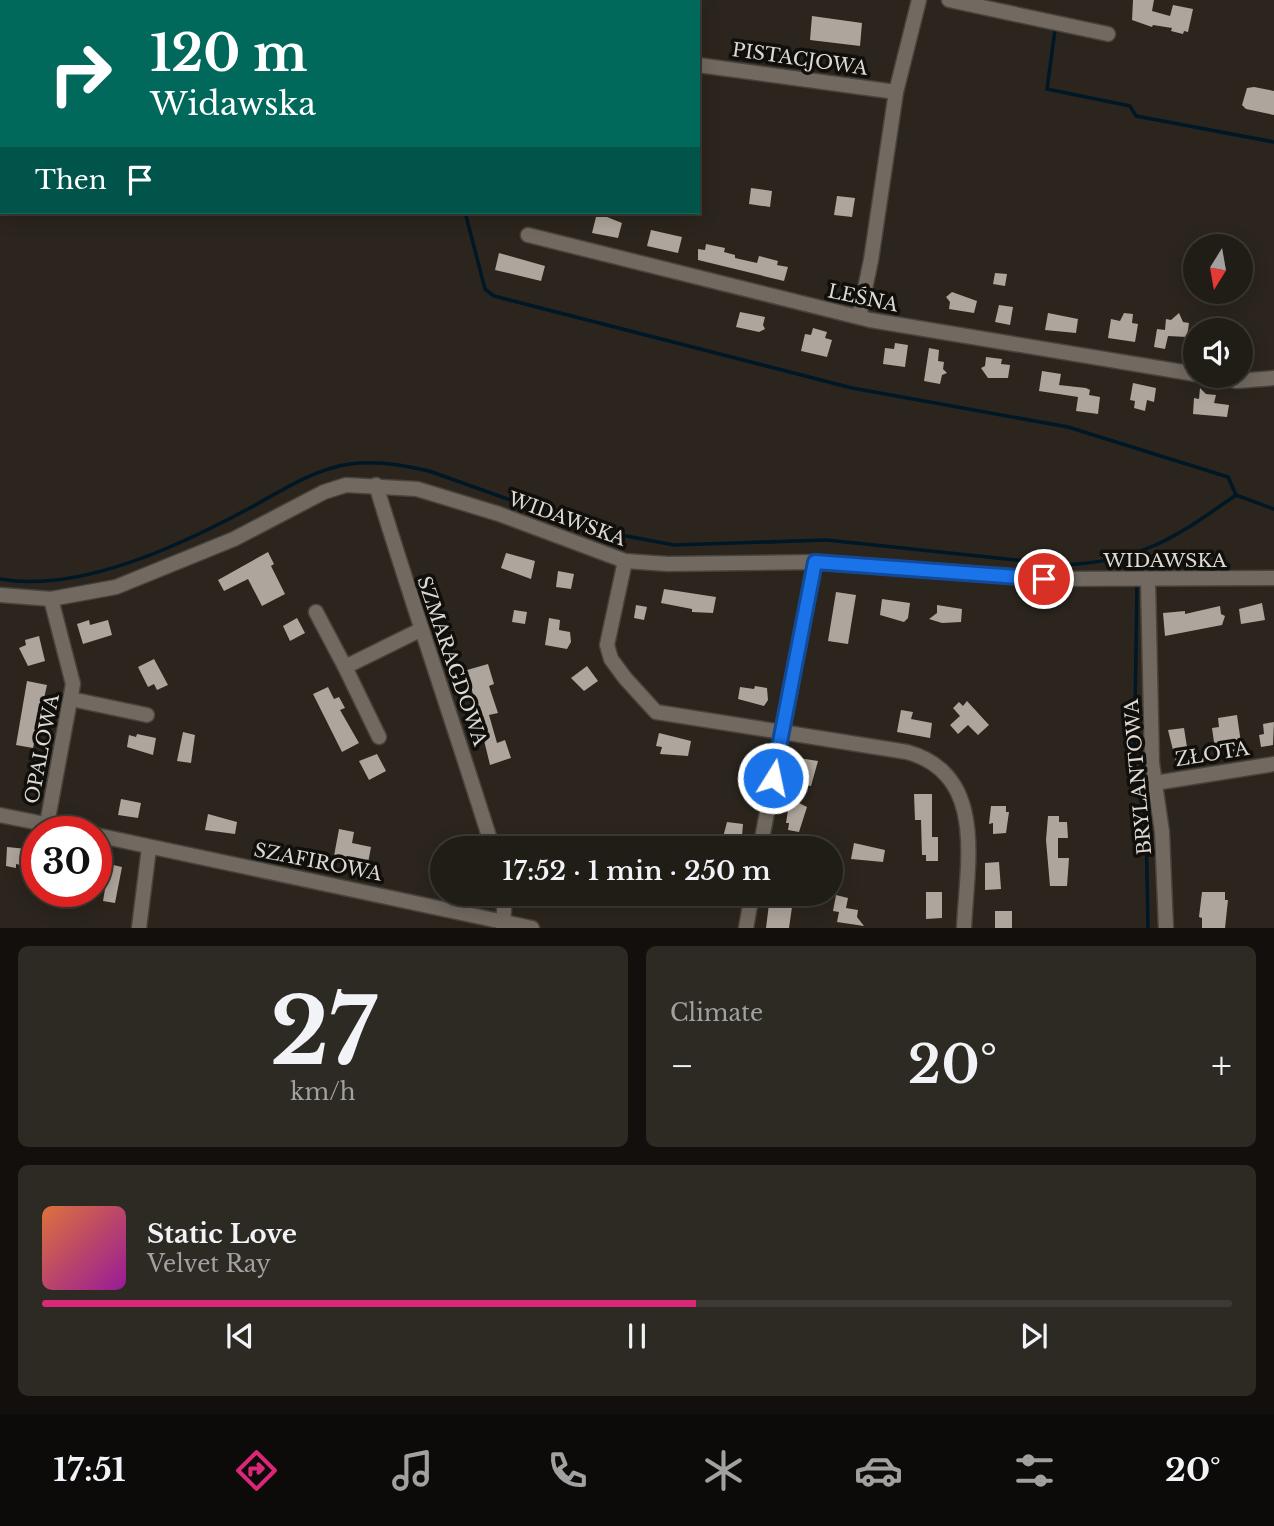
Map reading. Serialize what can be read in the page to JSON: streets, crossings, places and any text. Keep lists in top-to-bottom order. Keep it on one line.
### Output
{"streets":{"street":["PISTACJOWA","LEŚNA","WIDAWSKA","SZMARAGDOWA","OPALOWA","ZŁOTA","BRYLANTOWA","SZAFIROWA"]},"crossings":[["WIDAWSKA","SZMARAGDOWA"],["WIDAWSKA","OPALOWA"],["WIDAWSKA","BRYLANTOWA"],["ZŁOTA","BRYLANTOWA"]],"north":"bottom","page":{"turn":["120 m","Widawska"],"then":"Then","limit":"30","trip":"17:52 · 1 min · 250 m","tile":[["27","km/h"],"Climate"],"heat":["−","20°","+"],"song":["Static Love","Velvet Ray"],"tabs":["17:51","20°"]}}
